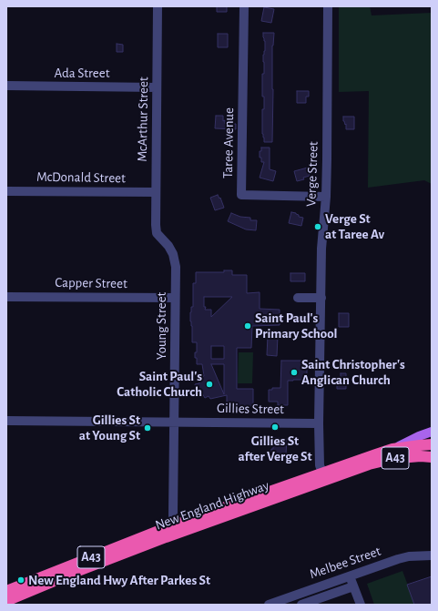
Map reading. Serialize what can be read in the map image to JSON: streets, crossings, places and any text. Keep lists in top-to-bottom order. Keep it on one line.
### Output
{"streets":{"highway":["A43","New England Highway"],"street":["Ada Street","McArthur Street","Taree Avenue","Verge Street","McDonald Street","Capper Street","Young Street","Gillies Street","Melbee Street"]},"crossings":[["Ada Street","McArthur Street"],["McArthur Street","McDonald Street"],["McArthur Street","Young Street"],["Taree Avenue","Verge Street"],["Verge Street","Gillies Street"],["Verge Street","New England Highway"],["Capper Street","Young Street"],["Young Street","Gillies Street"],["Young Street","New England Highway"]],"places":["Verge St at Taree Av","Saint Paul's Primary School","Saint Christopher's Anglican Church","Saint Paul's Catholic Church","Gillies St after Verge St","Gillies St at Young St","New England Hwy After Parkes St"]}
